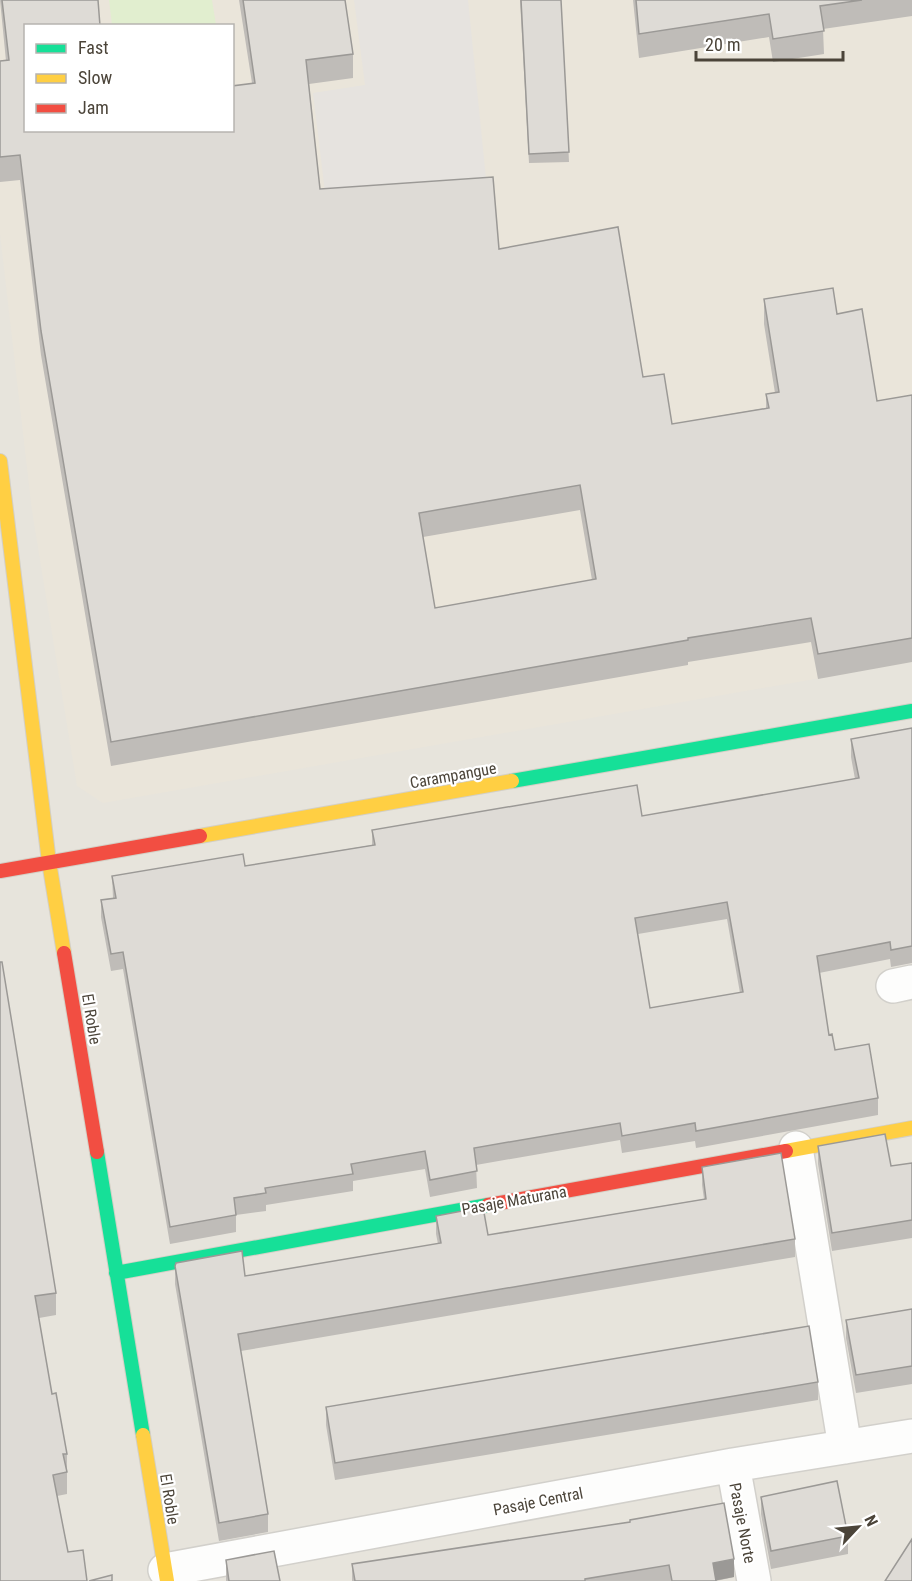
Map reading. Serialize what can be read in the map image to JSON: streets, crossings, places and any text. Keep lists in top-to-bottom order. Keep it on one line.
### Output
{"streets":{"street":["Carampangue","El Roble","Pasaje Maturana","Pasaje Central","Pasaje Norte"]},"crossings":[["Carampangue","El Roble"],["El Roble","Pasaje Maturana"],["El Roble","Pasaje Central"],["Pasaje Central","Pasaje Norte"]],"legend":["Fast","Slow","Jam"],"scale_bar":"20 m","north":"top right"}
